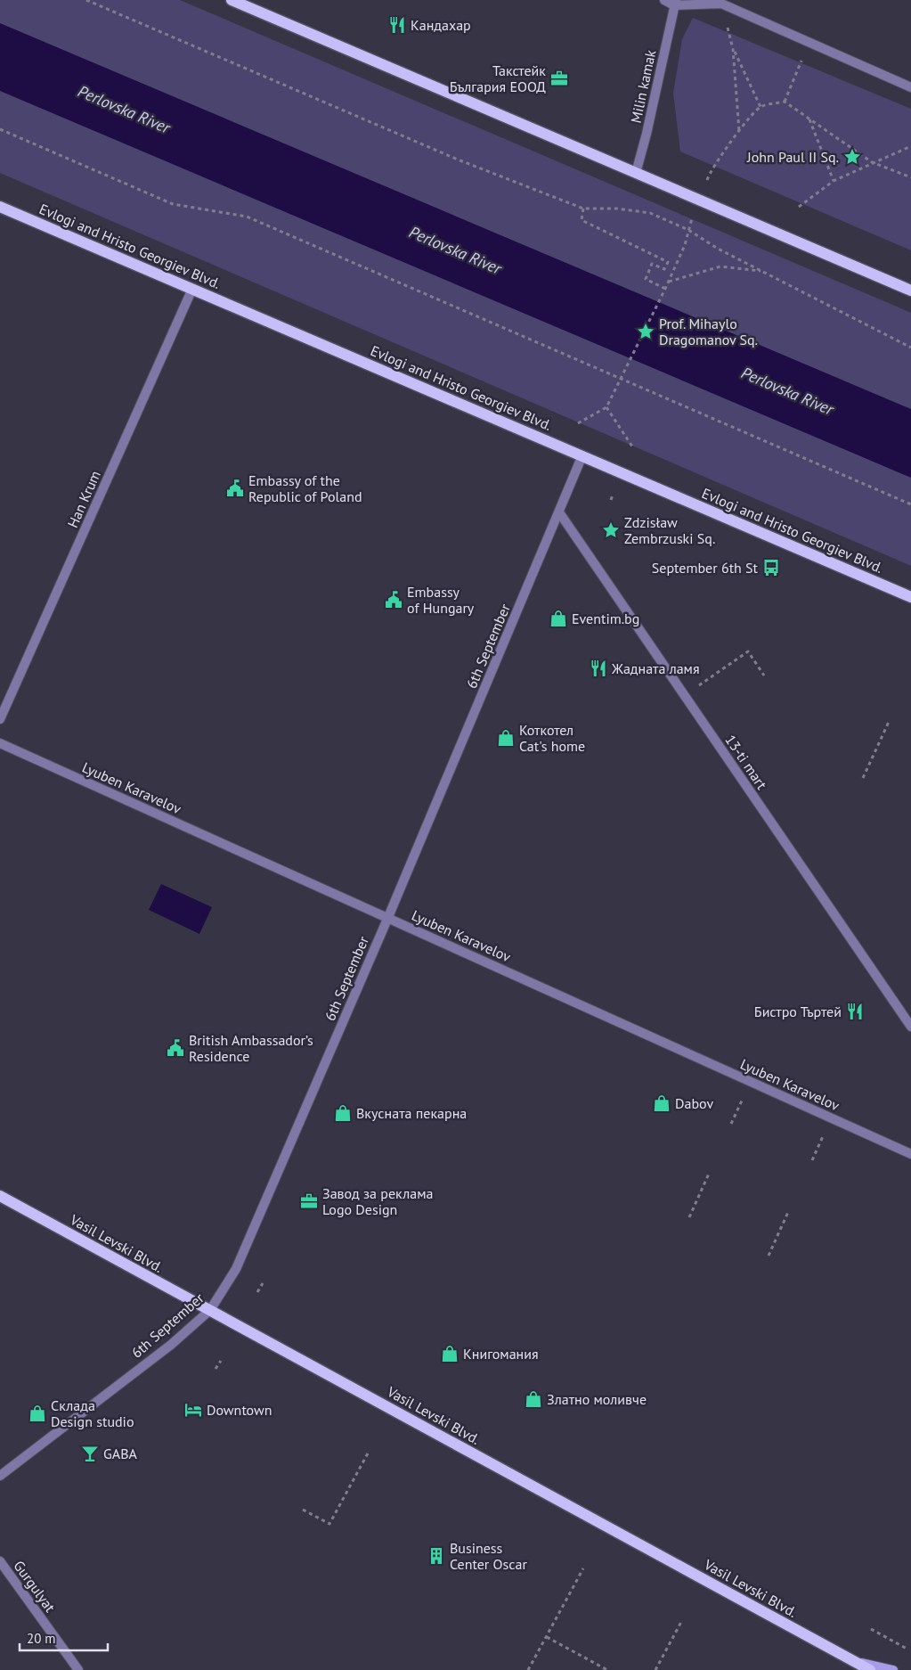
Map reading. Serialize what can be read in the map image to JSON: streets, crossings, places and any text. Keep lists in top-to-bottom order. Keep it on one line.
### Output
{"streets":{"main road":["Evlogi and Hristo Georgiev Blvd.","Vasil Levski Blvd."],"street":["Milin kamak","Han Krum","6th September","13-ti mart","Lyuben Karavelov","Gurgulyat"]},"crossings":[["Evlogi and Hristo Georgiev Blvd.","Han Krum"],["Evlogi and Hristo Georgiev Blvd.","6th September"],["6th September","13-ti mart"],["6th September","Lyuben Karavelov"],["6th September","Vasil Levski Blvd."]],"water":["Perlovska River"],"places":{"restaurant":["Кандахар","Жадната ламя","Бистро Търтей"],"office":["Такстейк България ЕООД","Завод за реклама Logo Design"],"place":["John Paul II Sq.","Prof. Mihaylo Dragomanov Sq.","Zdzisław Zembrzuski Sq."],"public building":["Embassy of the Republic of Poland","Embassy of Hungary","British Ambassador’s Residence"],"bus stop":["September 6th St"],"shop":["Eventim.bg","Коткотел Cat's home","Dabov","Вкусната пекарна","Книгомания","Златно моливче","Склада Design studio"],"hotel":["Downtown"],"bar":["GABA"],"building":["Business Center Oscar"]},"scale_bar":"20 m"}
